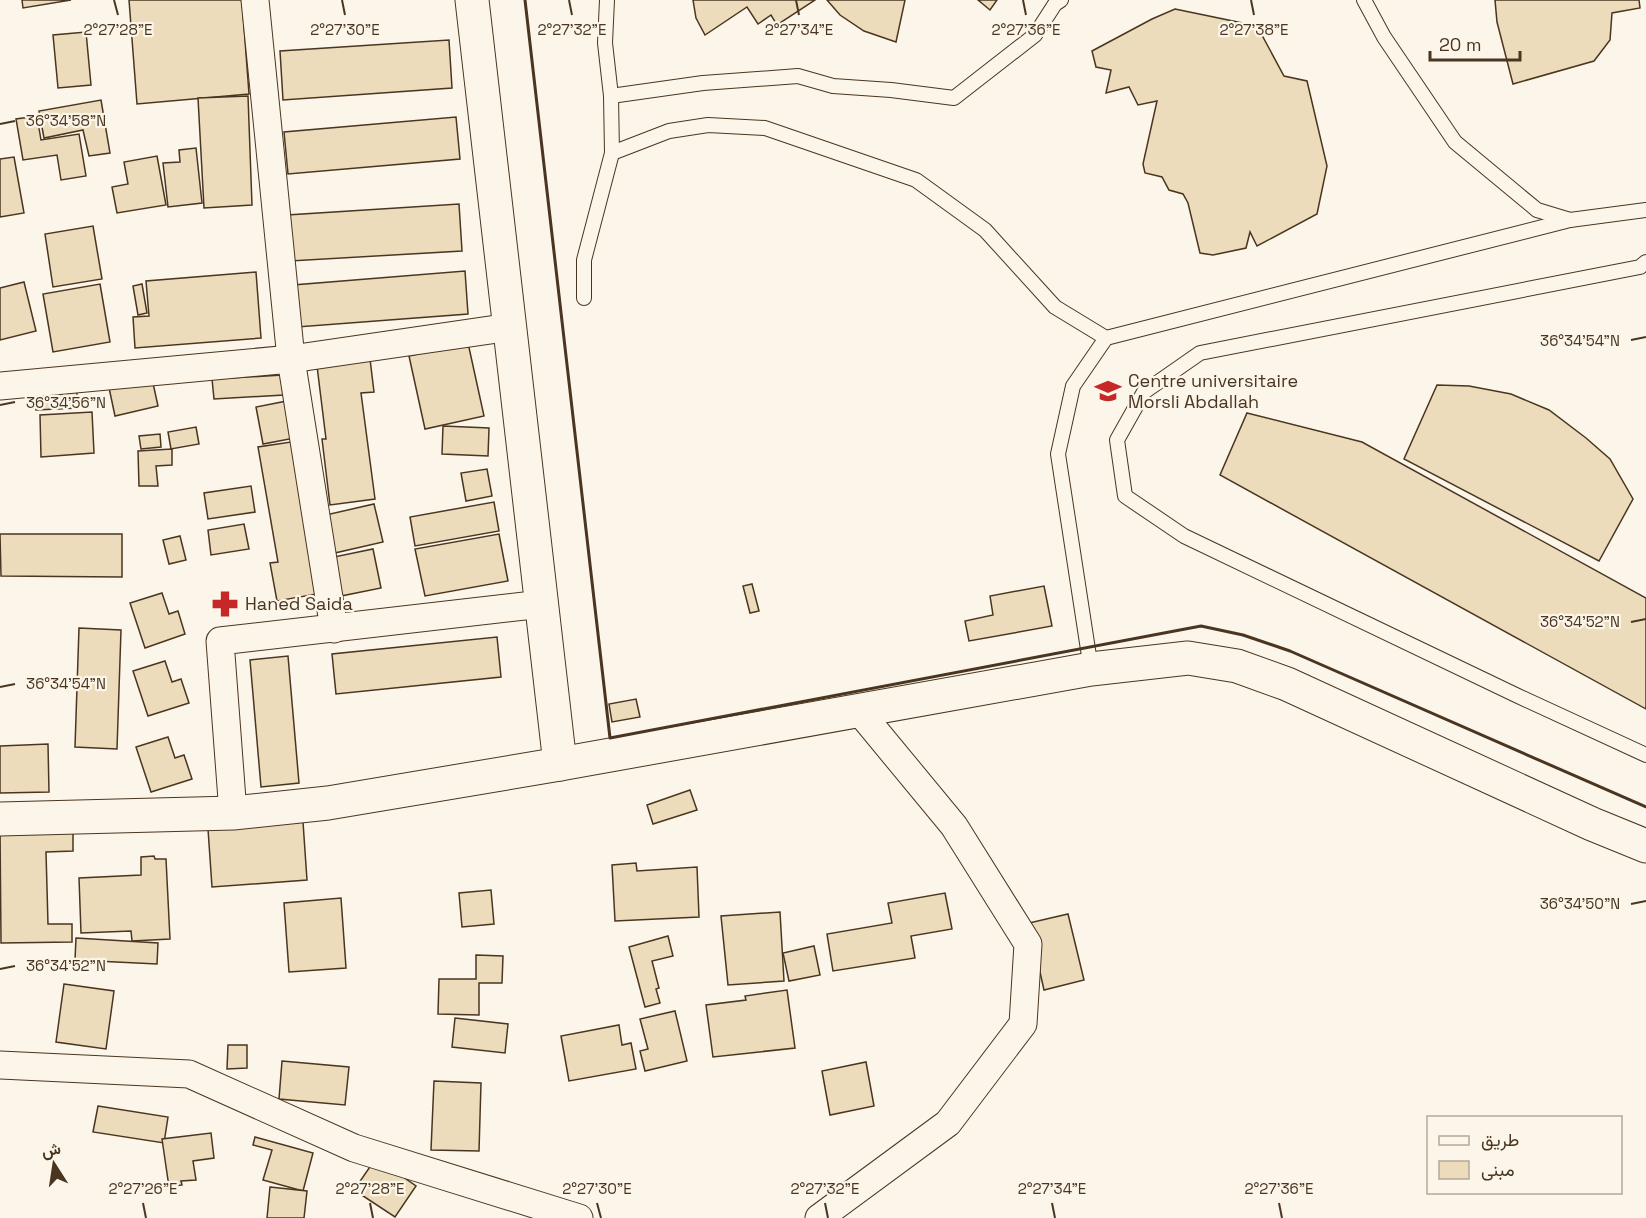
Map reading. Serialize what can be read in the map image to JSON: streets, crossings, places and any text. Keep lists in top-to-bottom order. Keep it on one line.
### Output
{"places":{"school or university":["Centre universitaire Morsli Abdallah"],"pharmacy":["Haned Saida"]},"legend":["طريق","مبنى"],"scale_bar":"20 m","north":"top","coordinates":["2°27'28\"E","2°27'30\"E","2°27'32\"E","2°27'34\"E","2°27'36\"E","2°27'38\"E","36°34'58\"N","36°34'54\"N","36°34'56\"N","36°34'52\"N","36°34'50\"N","2°27'26\"E"]}
